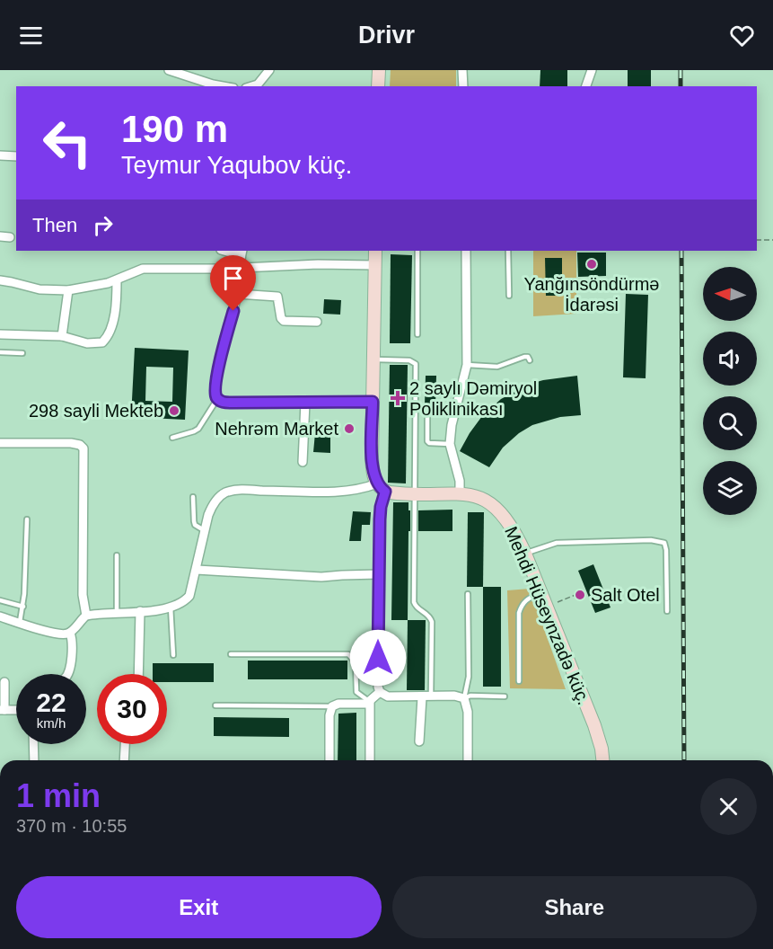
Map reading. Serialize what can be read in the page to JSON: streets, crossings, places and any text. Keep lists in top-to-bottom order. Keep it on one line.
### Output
{"streets":{"main road":["Mehdi Hüseynzadə küç."]},"places":{"other":["Yanğınsöndürmə İdarəsi","298 sayli Mekteb","Nehrəm Market","Salt Otel"],"health":["2 saylı Dəmiryol Poliklinikası"]},"north":"left","page":{"header":"Drivr","turn":["190 m","Teymur Yaqubov küç."],"then":"Then","speed":"22 km/h","limit":"30","heading":["1 min","370 m · 10:55"],"buttons":["Exit","Share"]}}
